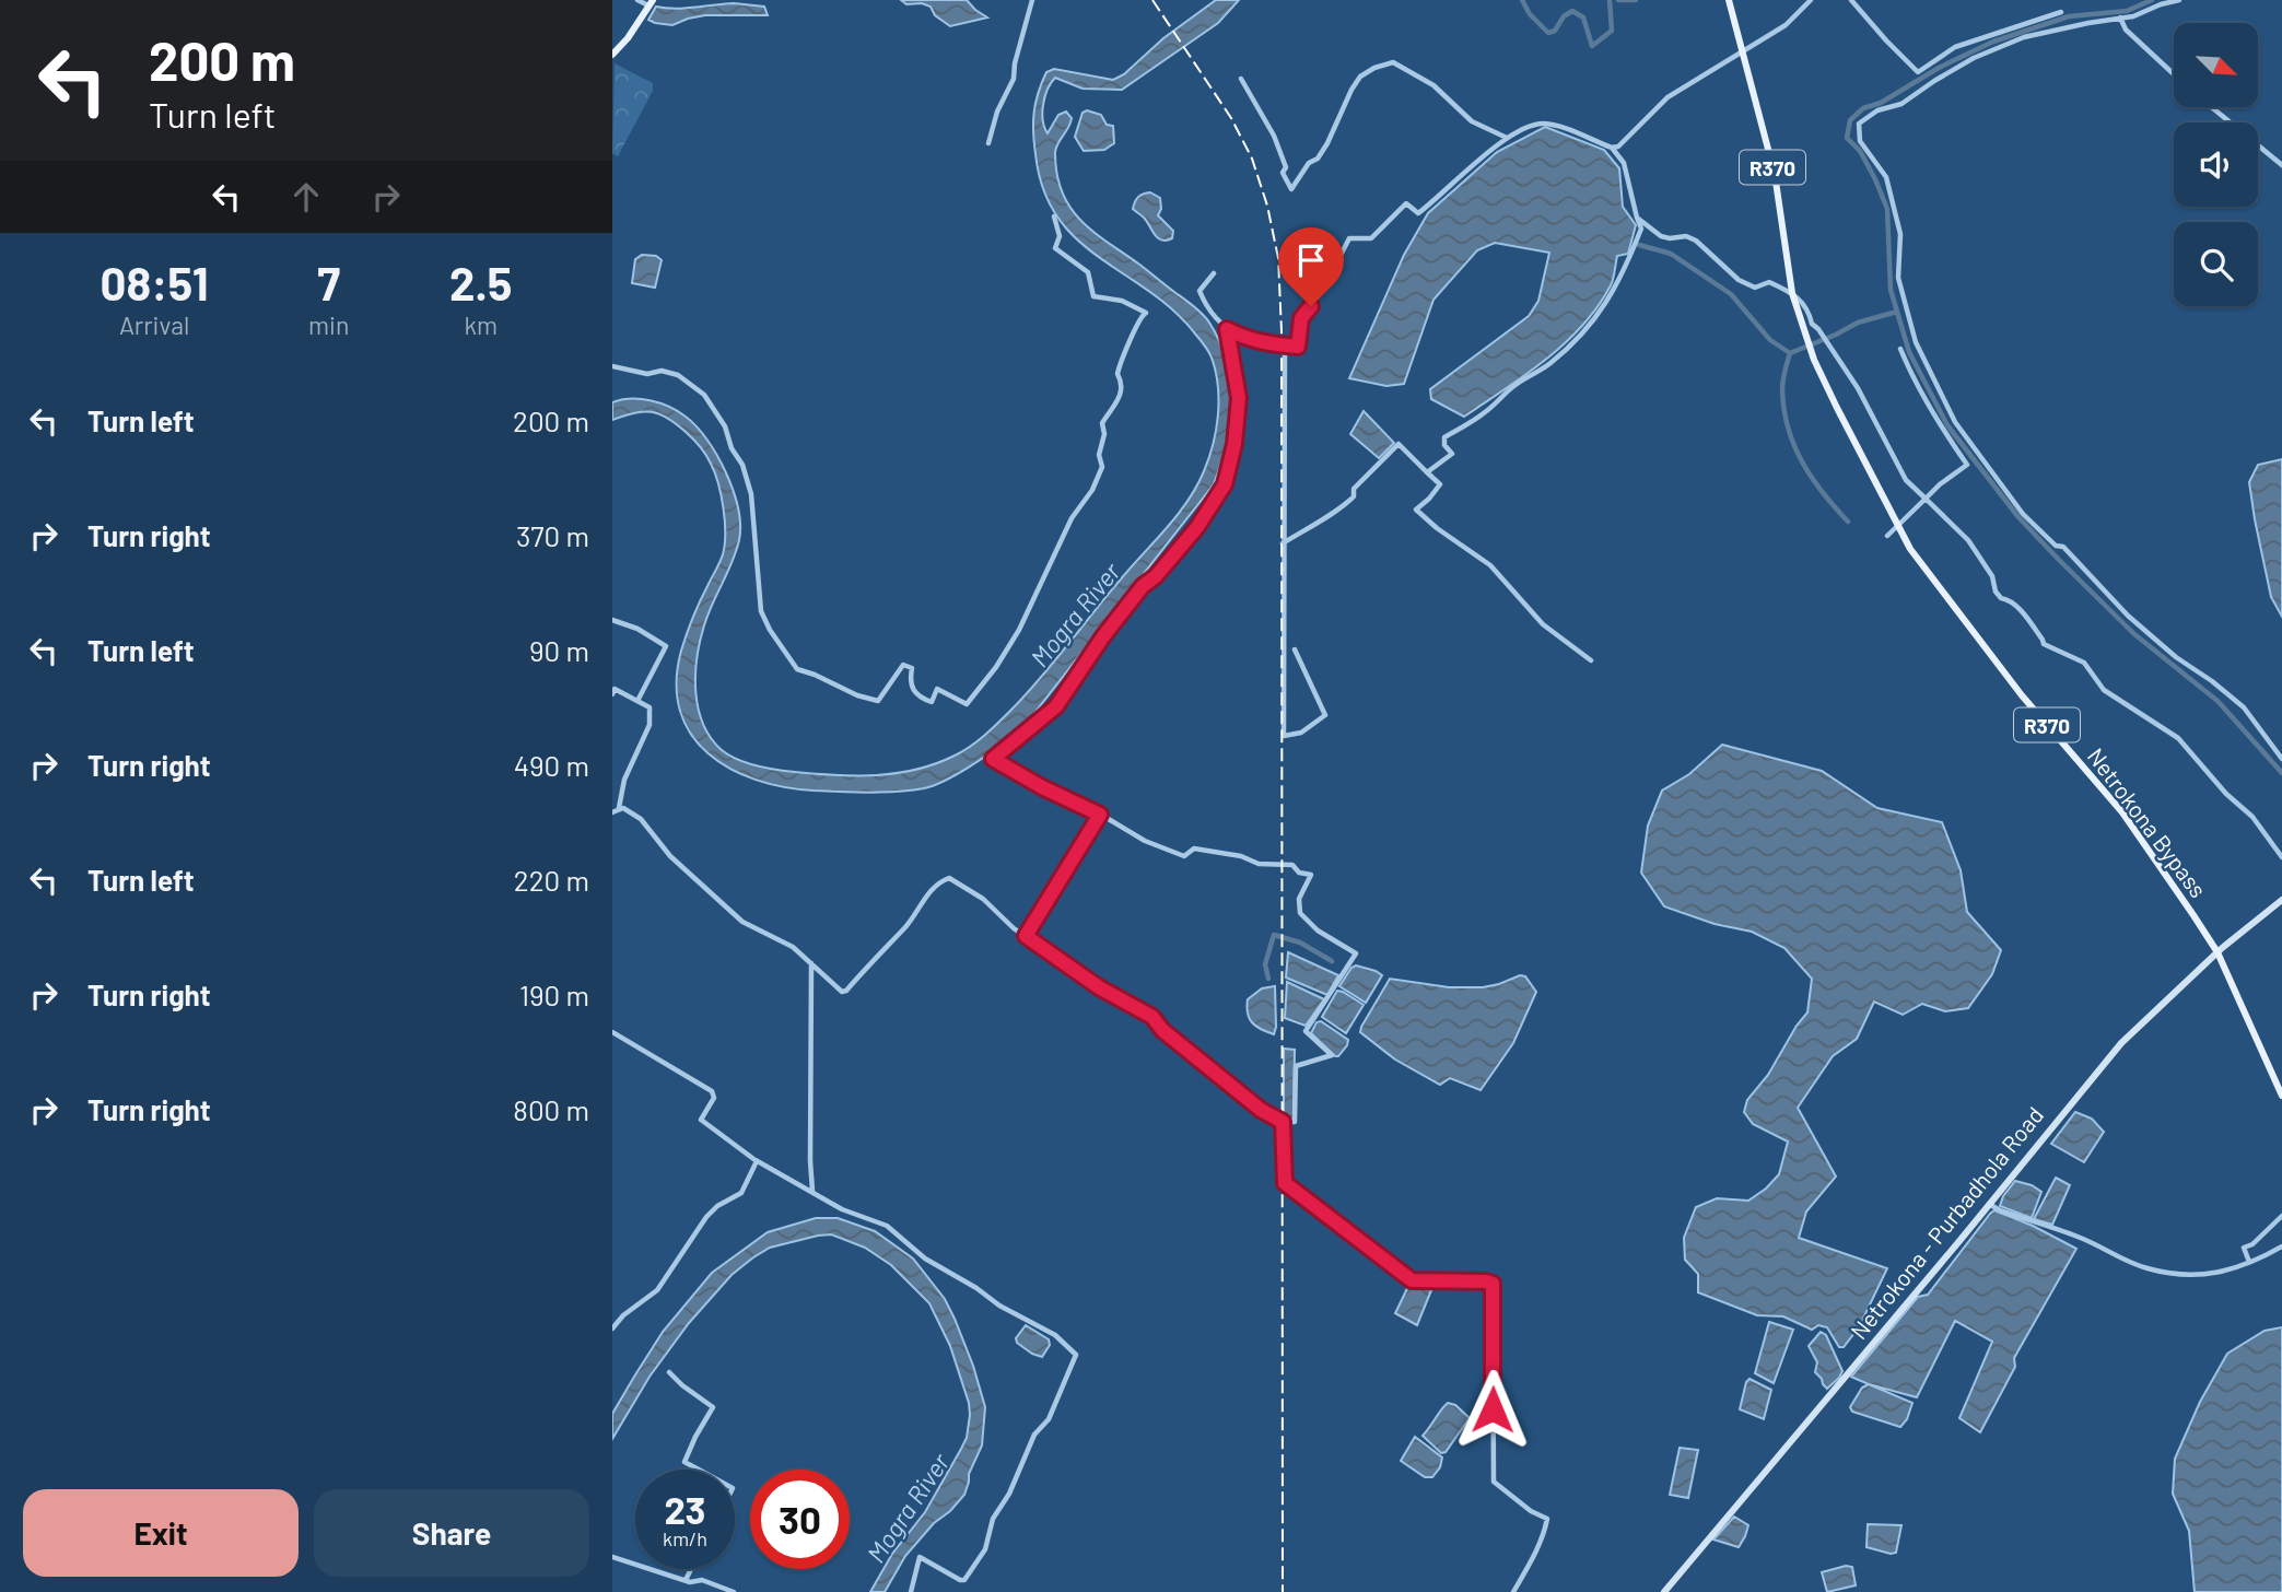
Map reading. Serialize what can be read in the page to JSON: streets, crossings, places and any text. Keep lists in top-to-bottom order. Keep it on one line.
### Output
{"streets":{"main road":["R370","Netrokona Bypass","Netrokona - Purbadhola Road"]},"crossings":[["R370","Netrokona Bypass"],["Netrokona Bypass","Netrokona - Purbadhola Road"]],"water":["Mogra River"],"north":"bottom right","page":{"turn":["200 m","Turn left"],"eta":["08:51","Arrival","7","min","2.5","km"],"list":[{"name":"Turn left","value":"200 m"},{"name":"Turn right","value":"370 m"},{"name":"Turn left","value":"90 m"},{"name":"Turn right","value":"490 m"},{"name":"Turn left","value":"220 m"},{"name":"Turn right","value":"190 m"},{"name":"Turn right","value":"800 m"}],"speed":"23 km/h","limit":"30","buttons":["Exit","Share"]}}
